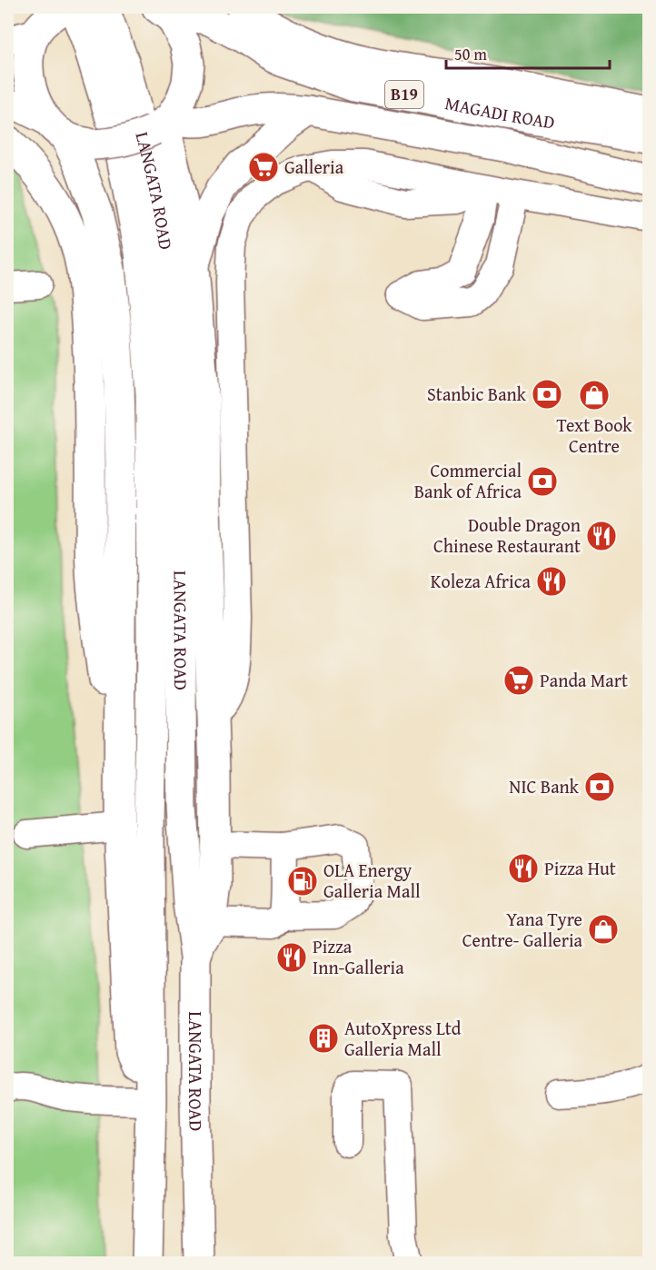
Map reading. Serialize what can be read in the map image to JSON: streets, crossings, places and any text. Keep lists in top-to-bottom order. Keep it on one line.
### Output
{"streets":{"main road":["B19","MAGADI ROAD","LANGATA ROAD"]},"places":{"supermarket":["Galleria","Panda Mart"],"bank":["Stanbic Bank","Commercial Bank of Africa","NIC Bank"],"shop":["Text Book Centre","Yana Tyre Centre- Galleria"],"restaurant":["Double Dragon Chinese Restaurant","Koleza Africa","Pizza Hut","Pizza Inn-Galleria"],"fuel station":["OLA Energy Galleria Mall"],"building":["AutoXpress Ltd Galleria Mall"]},"scale_bar":"50 m"}
